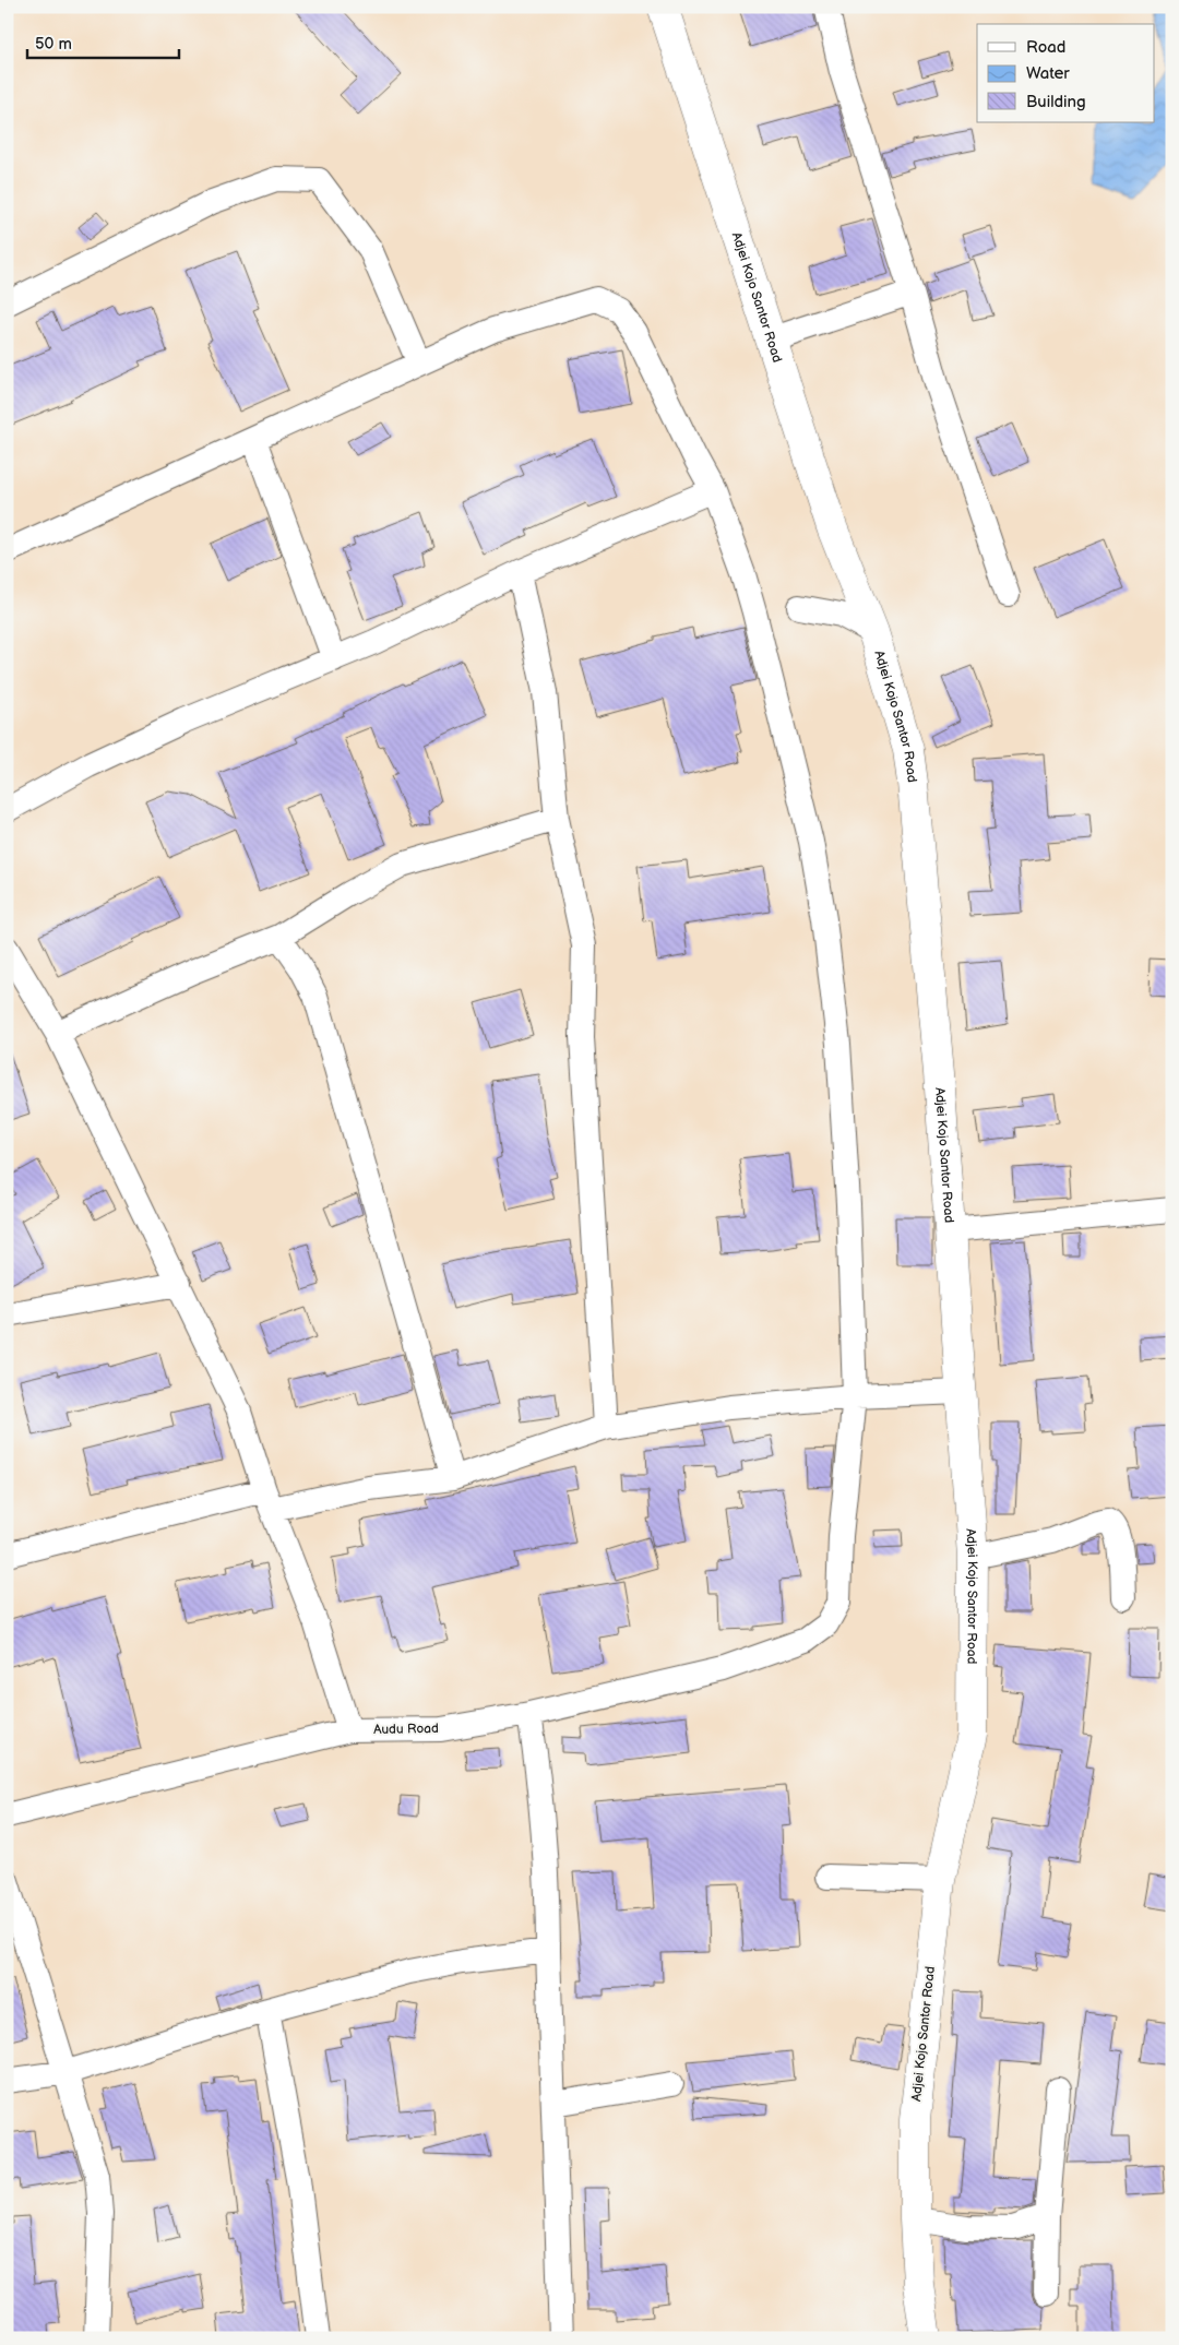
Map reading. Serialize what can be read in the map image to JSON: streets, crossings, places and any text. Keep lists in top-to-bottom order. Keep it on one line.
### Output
{"streets":{"street":["Adjei Kojo Santor Road","Audu Road"]},"legend":["Road","Water","Building"],"scale_bar":"50 m"}
